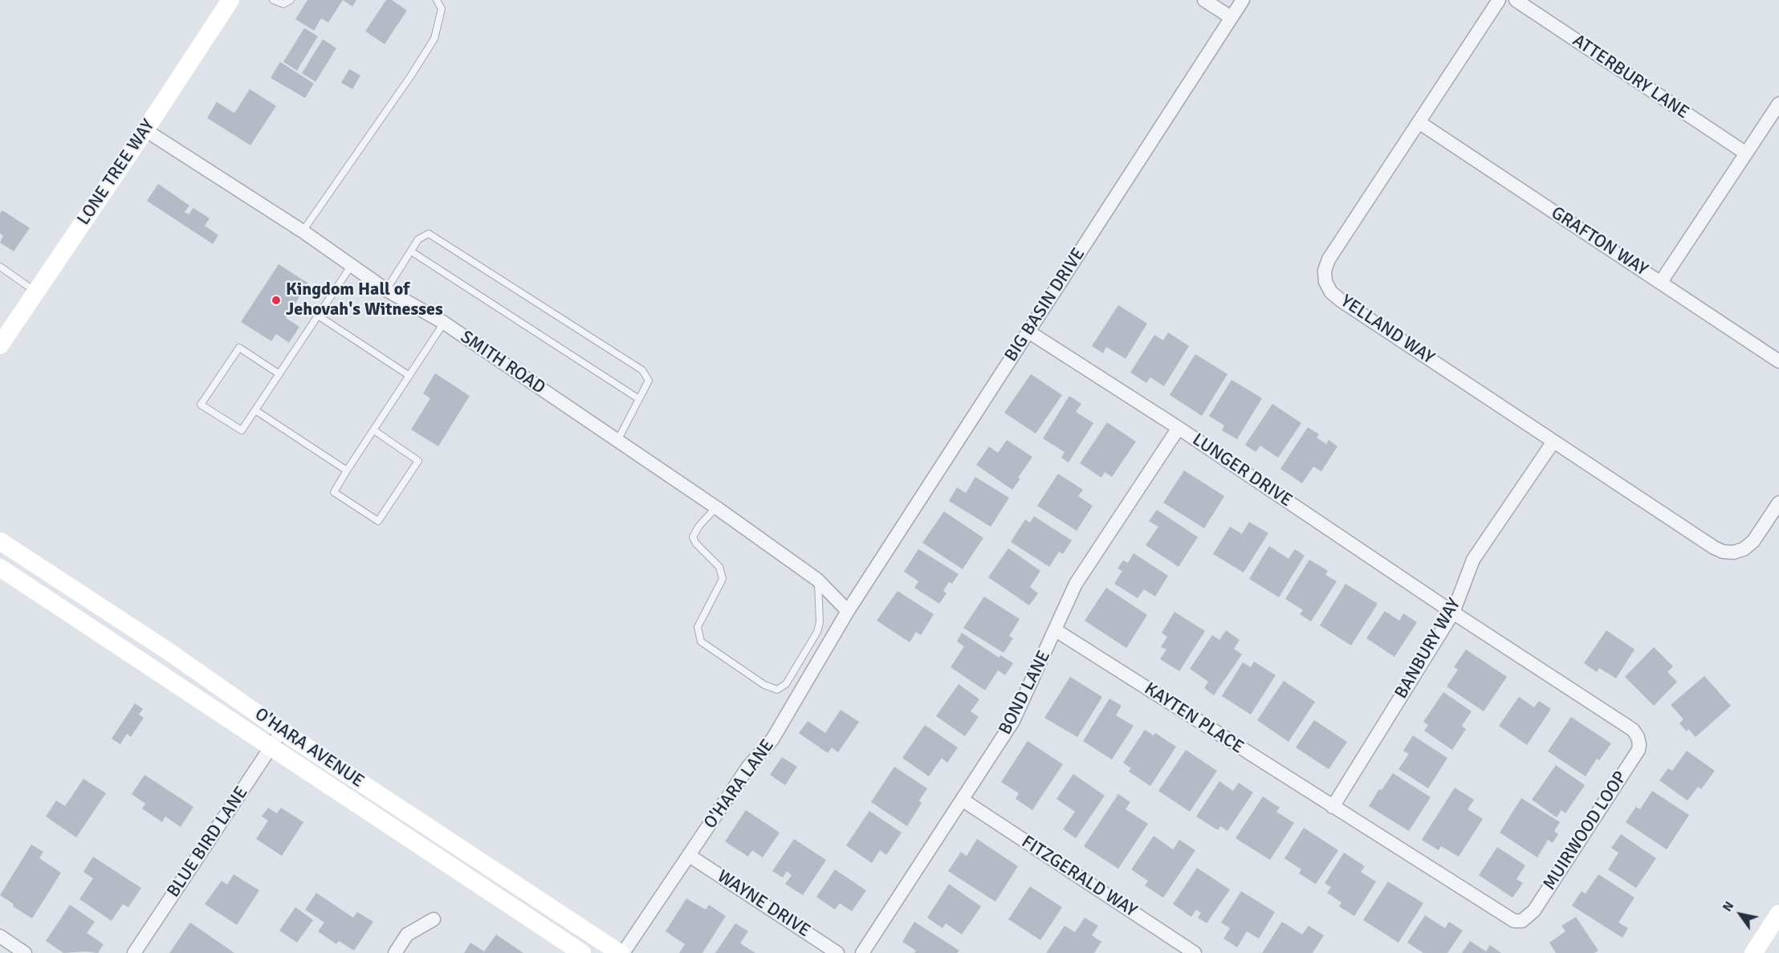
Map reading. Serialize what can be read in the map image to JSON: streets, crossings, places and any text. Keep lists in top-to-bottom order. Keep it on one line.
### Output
{"streets":{"street":["ATTERBURY LANE","LONE TREE WAY","GRAFTON WAY","BIG BASIN DRIVE","YELLAND WAY","SMITH ROAD","LUNGER DRIVE","BANBURY WAY","BOND LANE","KAYTEN PLACE","O'HARA AVENUE","O'HARA LANE","MUIRWOOD LOOP","BLUE BIRD LANE","FITZGERALD WAY","WAYNE DRIVE"]},"crossings":[["LONE TREE WAY","SMITH ROAD"],["GRAFTON WAY","YELLAND WAY"],["BIG BASIN DRIVE","SMITH ROAD"],["BIG BASIN DRIVE","LUNGER DRIVE"],["BIG BASIN DRIVE","O'HARA LANE"],["YELLAND WAY","BANBURY WAY"],["SMITH ROAD","O'HARA LANE"],["LUNGER DRIVE","BANBURY WAY"],["LUNGER DRIVE","BOND LANE"],["LUNGER DRIVE","MUIRWOOD LOOP"],["BANBURY WAY","KAYTEN PLACE"],["BANBURY WAY","MUIRWOOD LOOP"],["BOND LANE","KAYTEN PLACE"],["BOND LANE","FITZGERALD WAY"],["KAYTEN PLACE","MUIRWOOD LOOP"],["O'HARA AVENUE","O'HARA LANE"],["O'HARA AVENUE","BLUE BIRD LANE"],["O'HARA LANE","WAYNE DRIVE"]],"places":["Kingdom Hall of Jehovah's Witnesses"],"north":"top left"}
